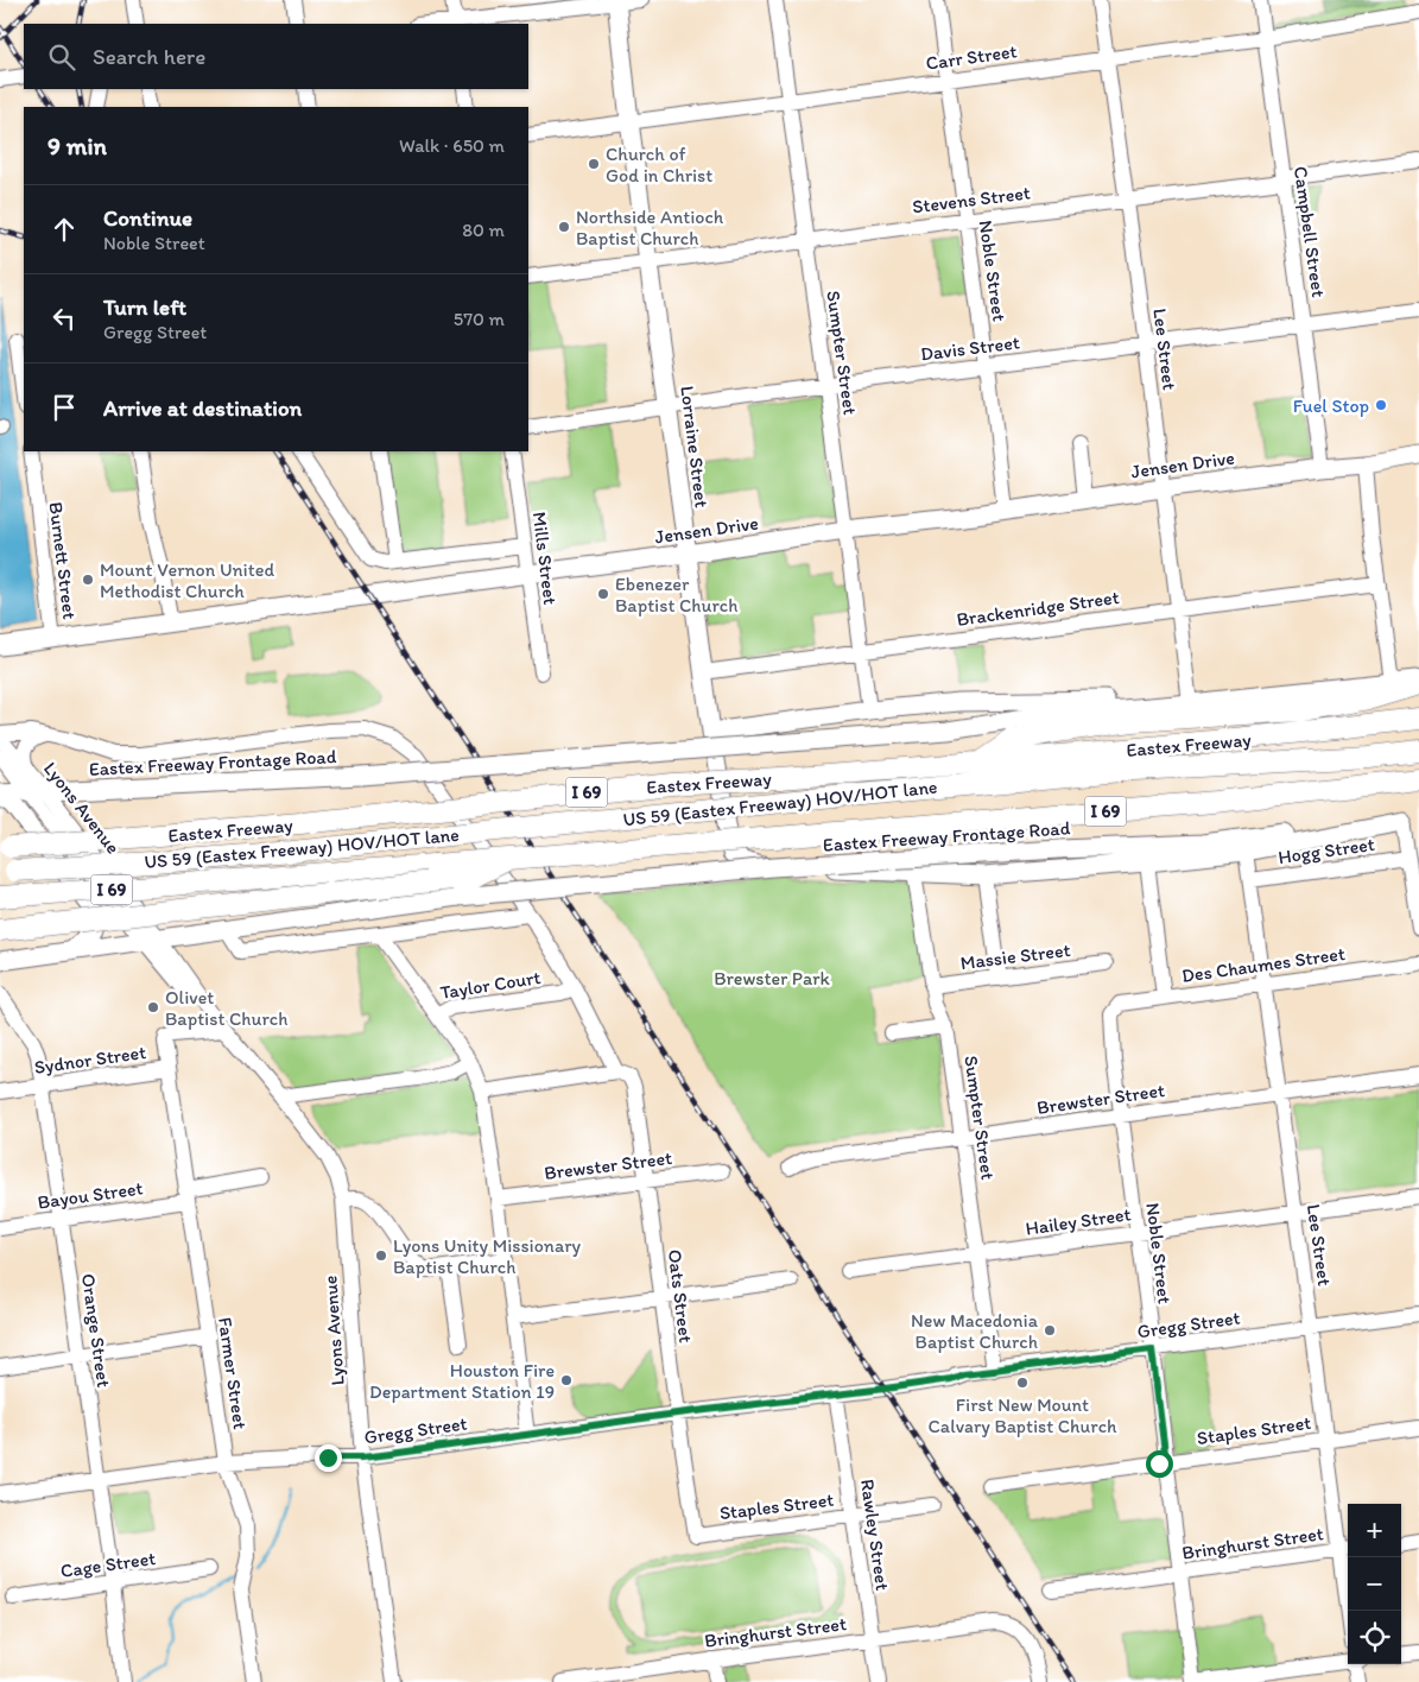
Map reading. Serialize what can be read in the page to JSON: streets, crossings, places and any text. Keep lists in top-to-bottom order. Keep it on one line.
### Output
{"streets":{"highway":["Eastex Freeway","I 69","US 59 (Eastex Freeway) HOV/HOT lane"],"main road":["Lorraine Street","Jensen Drive","Eastex Freeway Frontage Road"],"street":["Carr Street","Stevens Street","Campbell Street","Noble Street","Davis Street","Lee Street","Sumpter Street","Mills Street","Burnett Street","Brackenridge Street","Lyons Avenue","Hogg Street","Massie Street","Des Chaumes Street","Taylor Court","Sydnor Street","Brewster Street","Bayou Street","Hailey Street","Oats Street","Gregg Street","Orange Street","Farmer Street","Staples Street","Rawley Street","Bringhurst Street","Cage Street"]},"crossings":[["Carr Street","Campbell Street"],["Carr Street","Noble Street"],["Carr Street","Lee Street"],["Carr Street","Sumpter Street"],["Carr Street","Lorraine Street"],["Stevens Street","Campbell Street"],["Stevens Street","Noble Street"],["Stevens Street","Lee Street"],["Stevens Street","Sumpter Street"],["Stevens Street","Lorraine Street"],["Campbell Street","Davis Street"],["Campbell Street","Jensen Drive"],["Noble Street","Davis Street"],["Noble Street","Jensen Drive"],["Noble Street","Des Chaumes Street"],["Noble Street","Brewster Street"],["Noble Street","Hailey Street"],["Noble Street","Gregg Street"],["Noble Street","Staples Street"],["Noble Street","Bringhurst Street"],["Davis Street","Lee Street"],["Davis Street","Sumpter Street"],["Davis Street","Lorraine Street"],["Lee Street","Jensen Drive"],["Lee Street","Brackenridge Street"],["Lee Street","Eastex Freeway Frontage Road"],["Lee Street","Hogg Street"],["Lee Street","Des Chaumes Street"],["Lee Street","Brewster Street"],["Lee Street","Hailey Street"],["Lee Street","Gregg Street"],["Lee Street","Staples Street"],["Lee Street","Bringhurst Street"],["Sumpter Street","Lorraine Street"],["Sumpter Street","Jensen Drive"],["Sumpter Street","Brackenridge Street"],["Sumpter Street","Massie Street"],["Sumpter Street","Brewster Street"],["Sumpter Street","Hailey Street"],["Sumpter Street","Gregg Street"],["Lorraine Street","Jensen Drive"],["Lorraine Street","Brackenridge Street"],["Jensen Drive","Mills Street"],["Jensen Drive","Burnett Street"],["Eastex Freeway Frontage Road","Lyons Avenue"],["Eastex Freeway Frontage Road","Taylor Court"],["Lyons Avenue","Sydnor Street"],["Lyons Avenue","Gregg Street"],["Taylor Court","Oats Street"],["Sydnor Street","Orange Street"],["Sydnor Street","Farmer Street"],["Brewster Street","Oats Street"],["Bayou Street","Orange Street"],["Bayou Street","Farmer Street"],["Oats Street","Gregg Street"],["Oats Street","Staples Street"],["Gregg Street","Orange Street"],["Gregg Street","Farmer Street"],["Gregg Street","Rawley Street"],["Orange Street","Cage Street"],["Staples Street","Rawley Street"],["Rawley Street","Bringhurst Street"]],"parks":["Brewster Park"],"places":["Church of God in Christ","Northside Antioch Baptist Church","Fuel Stop","Mount Vernon United Methodist Church","Ebenezer Baptist Church","Olivet Baptist Church","Lyons Unity Missionary Baptist Church","New Macedonia Baptist Church","Houston Fire Department Station 19","First New Mount Calvary Baptist Church"],"page":{"search":"Search here","heading":["9 min","Walk · 650 m"],"list":[["Continue","Noble Street","80 m"],["Turn left","Gregg Street","570 m"],"Arrive at destination"],"map_buttons":["+","−"]}}
